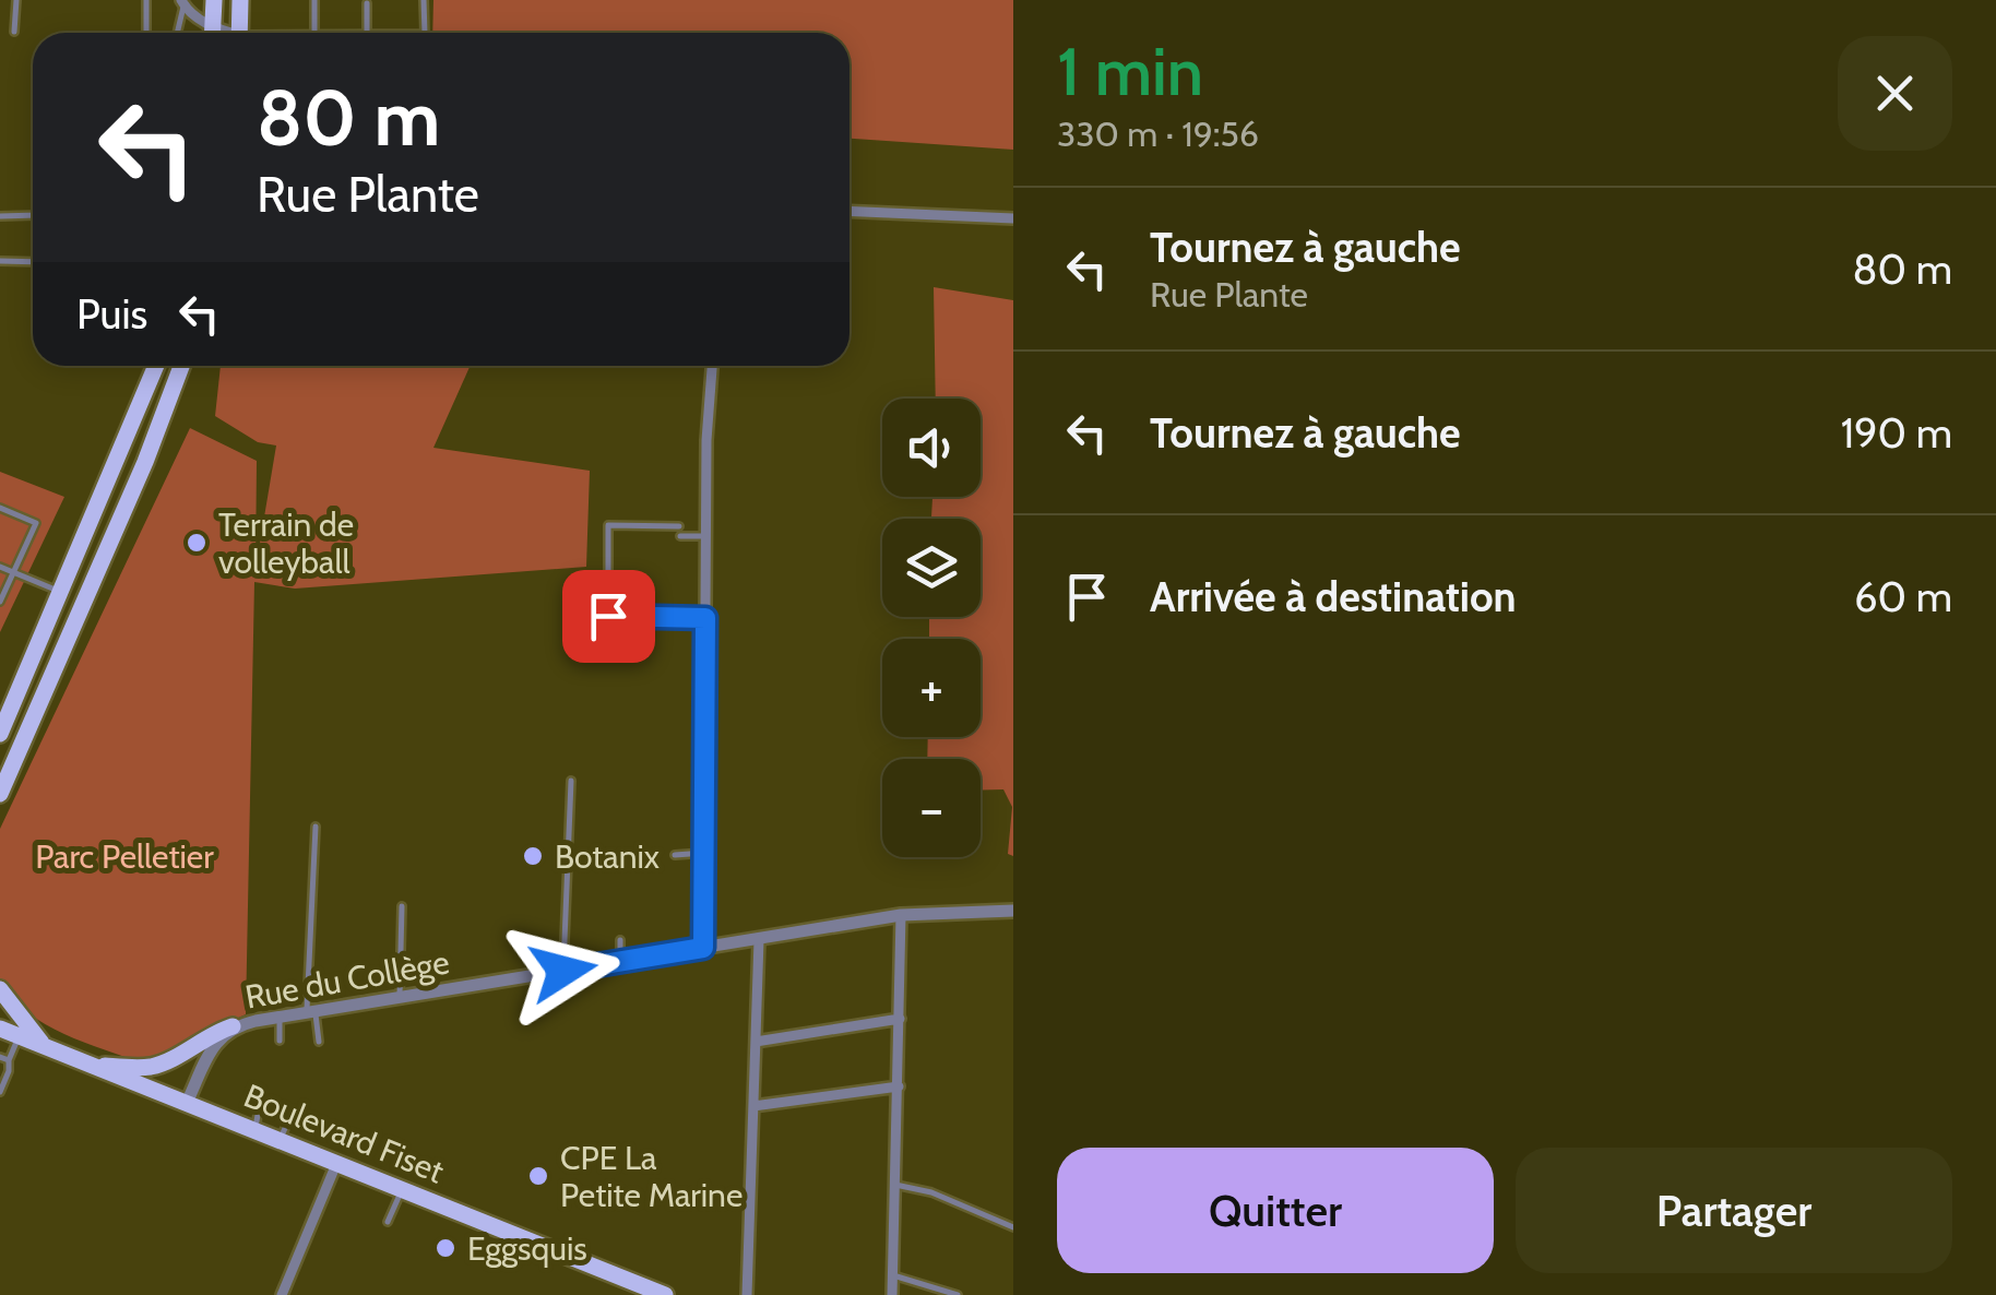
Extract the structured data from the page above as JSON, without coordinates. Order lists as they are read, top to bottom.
{
  "streets": {
    "main road": ["Boulevard Fiset"],
    "street": ["Rue du Collège"]
  },
  "crossings": [
    ["Rue du Collège", "Boulevard Fiset"]
  ],
  "parks": ["Parc Pelletier"],
  "places": [
    "Terrain de volleyball",
    "Botanix",
    "CPE La Petite Marine",
    "Eggsquis"
  ],
  "page": {
    "heading": ["1 min", "330 m · 19:56"],
    "turn": ["80 m", "Rue Plante"],
    "list": [
      {
        "name": "Tournez à gauche",
        "note": "Rue Plante",
        "value": "80 m"
      },
      {
        "name": "Tournez à gauche",
        "value": "190 m"
      },
      {
        "name": "Arrivée à destination",
        "value": "60 m"
      }
    ],
    "then": "Puis",
    "map_buttons": ["+", "−"],
    "buttons": ["Quitter", "Partager"]
  }
}
